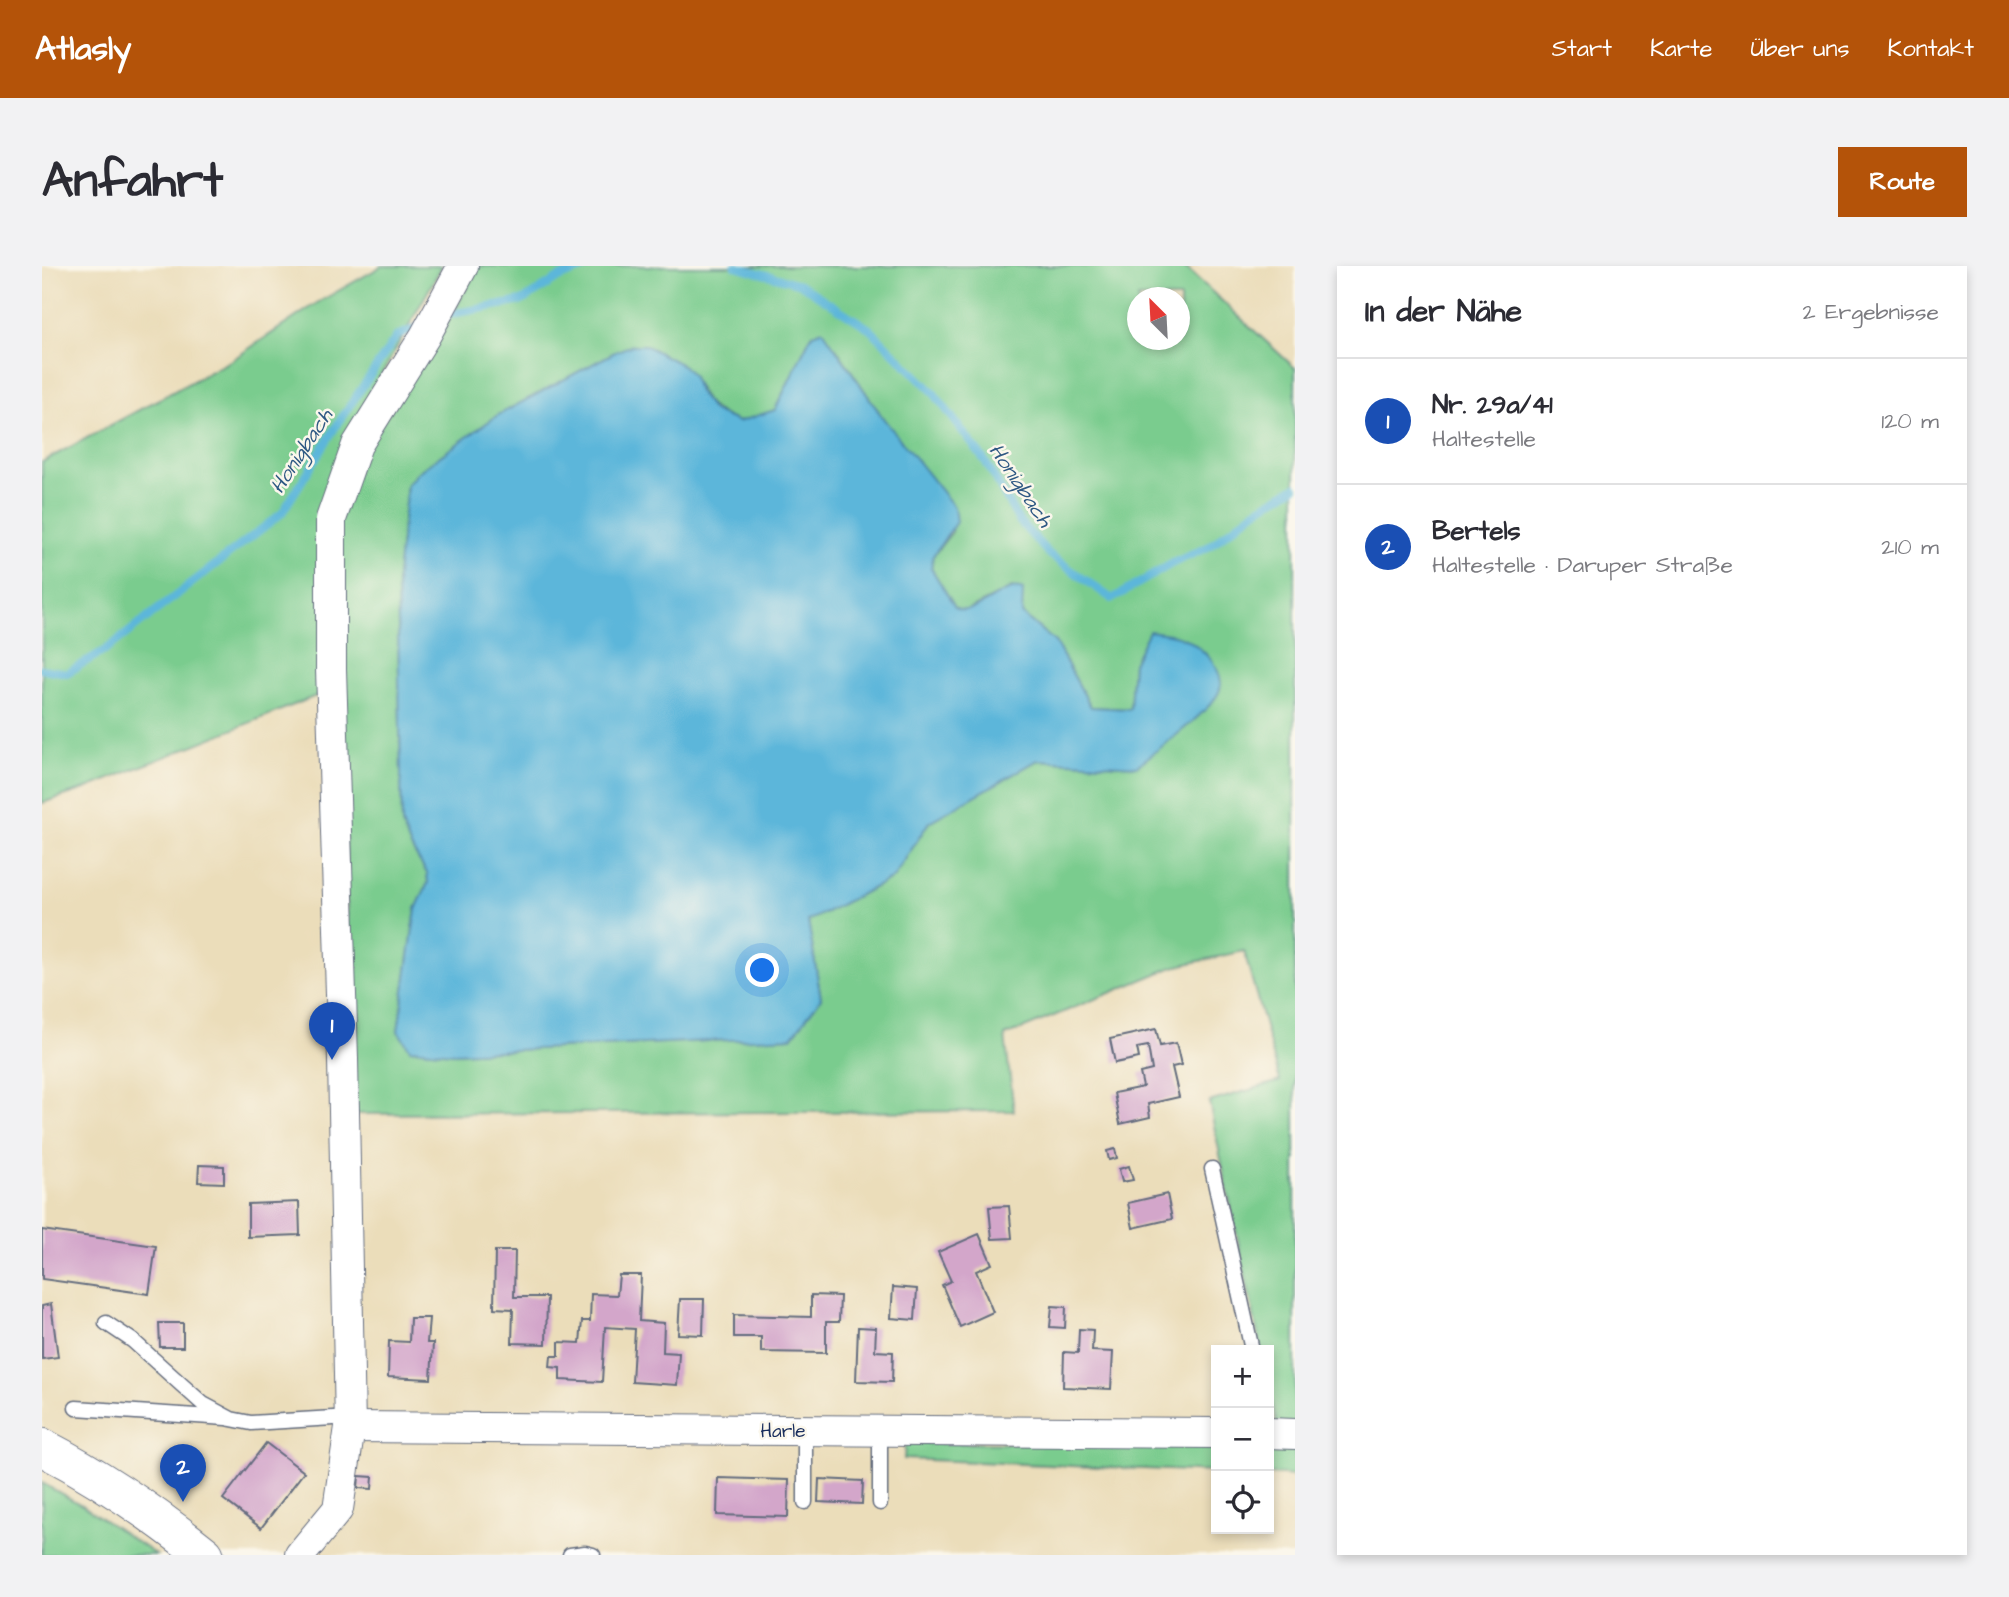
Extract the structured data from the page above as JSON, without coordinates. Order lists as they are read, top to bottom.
{
  "streets": {
    "street": ["Harle"]
  },
  "water": ["Honigbach"],
  "north": "top left",
  "page": {
    "header": "Atlasly",
    "nav": [
      "Start",
      "Karte",
      "Über uns",
      "Kontakt"
    ],
    "buttons": "Route",
    "title": "Anfahrt",
    "heading": ["In der Nähe", "2 Ergebnisse"],
    "list": [
      {
        "mark": "1",
        "name": "Nr. 29a/41",
        "note": "Haltestelle",
        "value": "120 m"
      },
      {
        "mark": "2",
        "name": "Bertels",
        "note": "Haltestelle · Daruper Straße",
        "value": "210 m"
      }
    ],
    "pins": ["1", "2"],
    "map_buttons": ["+", "−"]
  }
}
